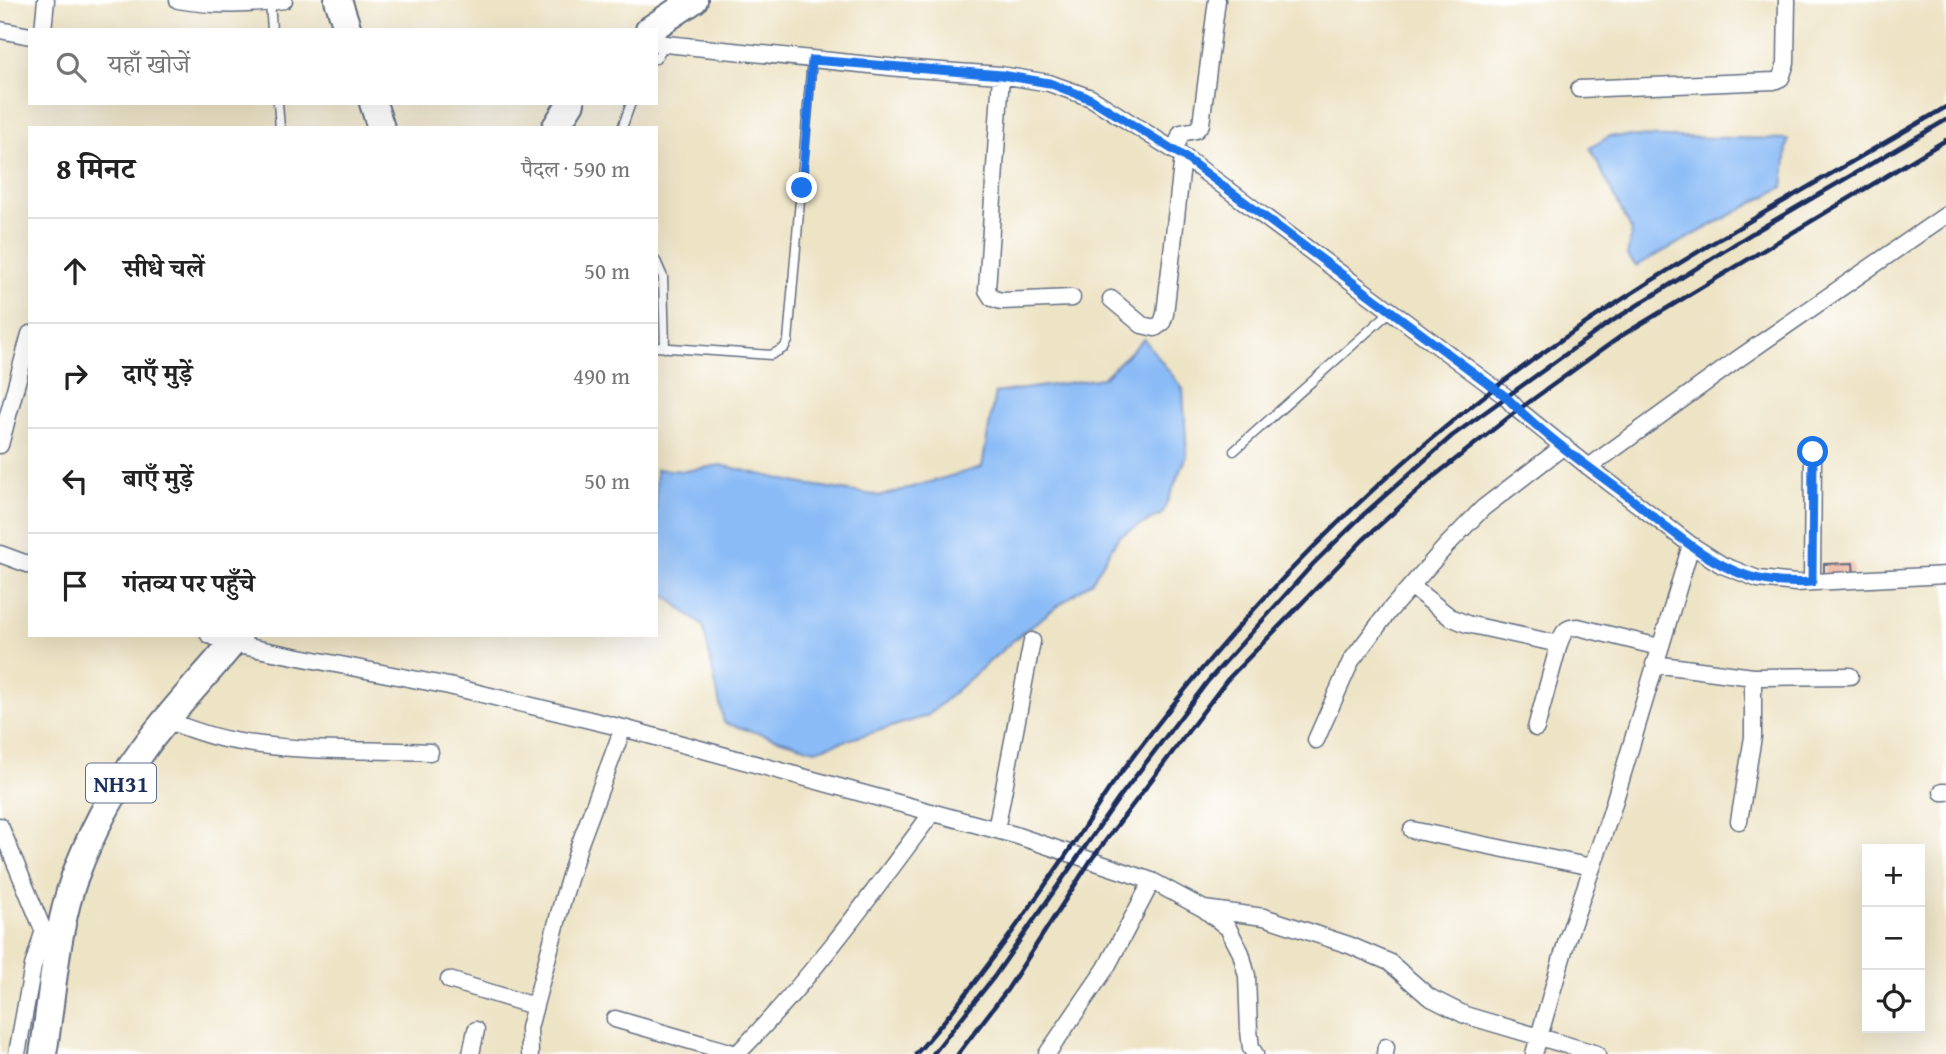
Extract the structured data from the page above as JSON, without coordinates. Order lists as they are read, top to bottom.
{
  "streets": {
    "highway": ["NH31"]
  },
  "page": {
    "search": "यहाँ खोजें",
    "heading": ["8 मिनट", "पैदल · 590 m"],
    "list": [
      ["सीधे चलें", "50 m"],
      ["दाएँ मुड़ें", "490 m"],
      ["बाएँ मुड़ें", "50 m"],
      "गंतव्य पर पहुँचे"
    ],
    "map_buttons": ["+", "−"]
  }
}
